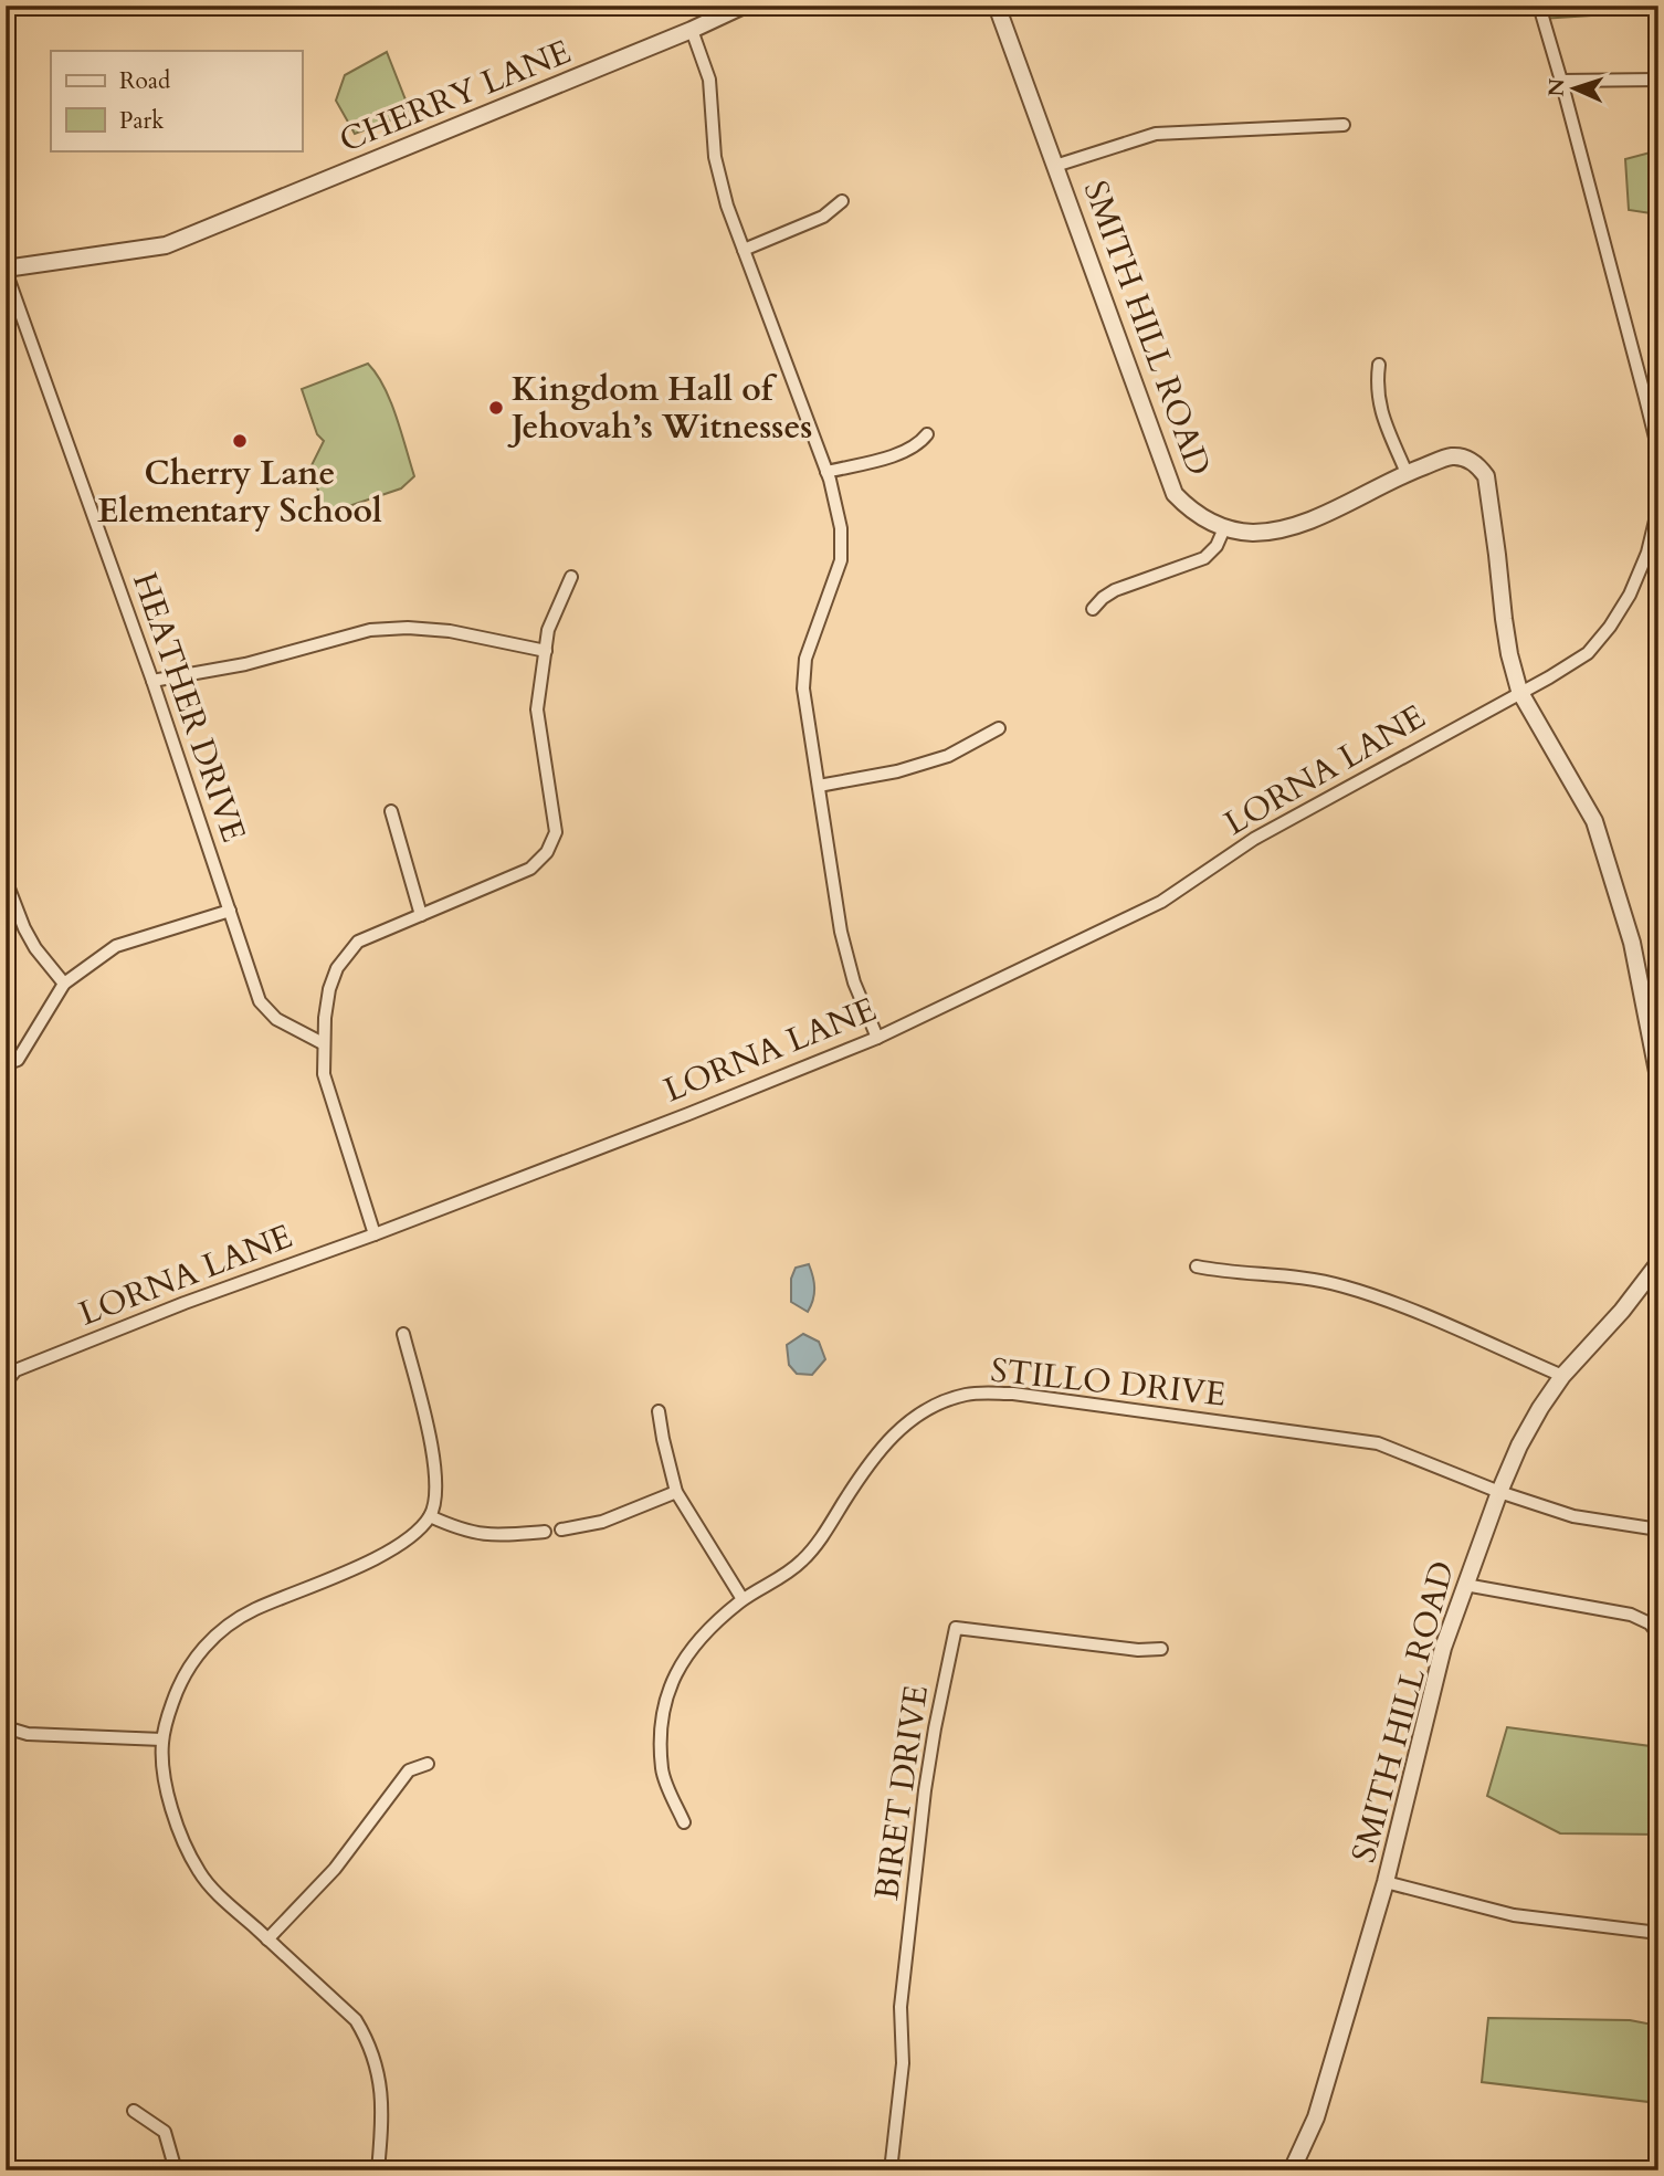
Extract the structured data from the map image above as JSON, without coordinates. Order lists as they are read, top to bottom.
{
  "streets": {
    "street": [
      "CHERRY LANE",
      "SMITH HILL ROAD",
      "HEATHER DRIVE",
      "LORNA LANE",
      "STILLO DRIVE",
      "BIRET DRIVE"
    ]
  },
  "crossings": [
    ["CHERRY LANE", "HEATHER DRIVE"],
    ["SMITH HILL ROAD", "LORNA LANE"],
    ["SMITH HILL ROAD", "STILLO DRIVE"]
  ],
  "places": ["Kingdom Hall of Jehovah’s Witnesses", "Cherry Lane Elementary School"],
  "legend": ["Road", "Park"],
  "north": "left"
}
